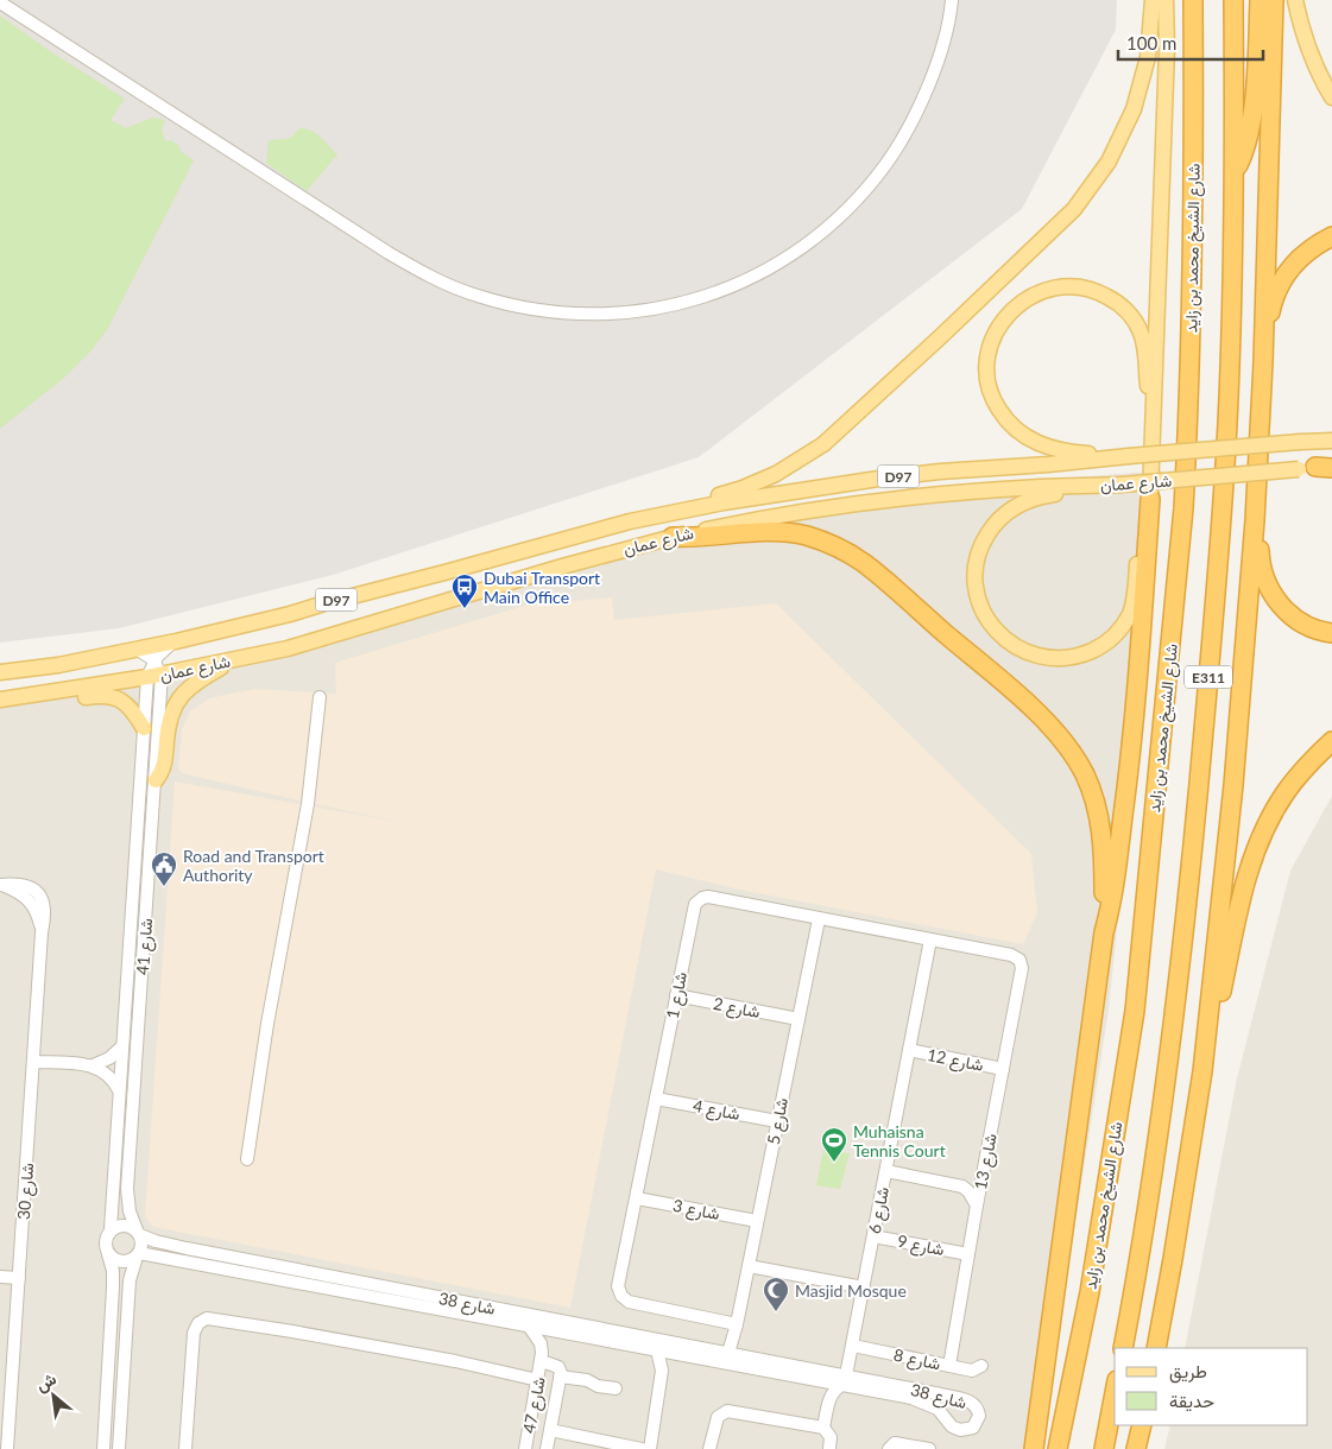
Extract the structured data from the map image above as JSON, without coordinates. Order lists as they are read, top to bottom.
{
  "streets": {
    "highway": ["شارع الشيخ محمد بن زايد", "E311"],
    "main road": ["D97", "شارع عمان"],
    "street": [
      "شارع 41",
      "شارع 1",
      "شارع 2",
      "شارع 12",
      "شارع 4",
      "شارع 5",
      "شارع 13",
      "شارع 30",
      "شارع 3",
      "شارع 6",
      "شارع 9",
      "شارع 38",
      "شارع 8",
      "شارع 47"
    ]
  },
  "crossings": [
    ["شارع عمان", "شارع 41"],
    ["شارع 41", "شارع 38"],
    ["شارع 1", "شارع 2"],
    ["شارع 1", "شارع 4"],
    ["شارع 1", "شارع 5"],
    ["شارع 1", "شارع 13"],
    ["شارع 1", "شارع 3"],
    ["شارع 1", "شارع 6"],
    ["شارع 2", "شارع 5"],
    ["شارع 12", "شارع 13"],
    ["شارع 12", "شارع 6"],
    ["شارع 4", "شارع 5"],
    ["شارع 5", "شارع 3"],
    ["شارع 5", "شارع 38"],
    ["شارع 13", "شارع 9"],
    ["شارع 13", "شارع 8"],
    ["شارع 6", "شارع 9"],
    ["شارع 6", "شارع 38"],
    ["شارع 6", "شارع 8"],
    ["شارع 38", "شارع 47"]
  ],
  "places": {
    "bus stop": ["Dubai Transport Main Office"],
    "public building": ["Road and Transport Authority"],
    "sports": ["Muhaisna Tennis Court"],
    "mosque": ["Masjid Mosque"]
  },
  "legend": ["طريق", "حديقة"],
  "scale_bar": "100 m",
  "north": "top left"
}
